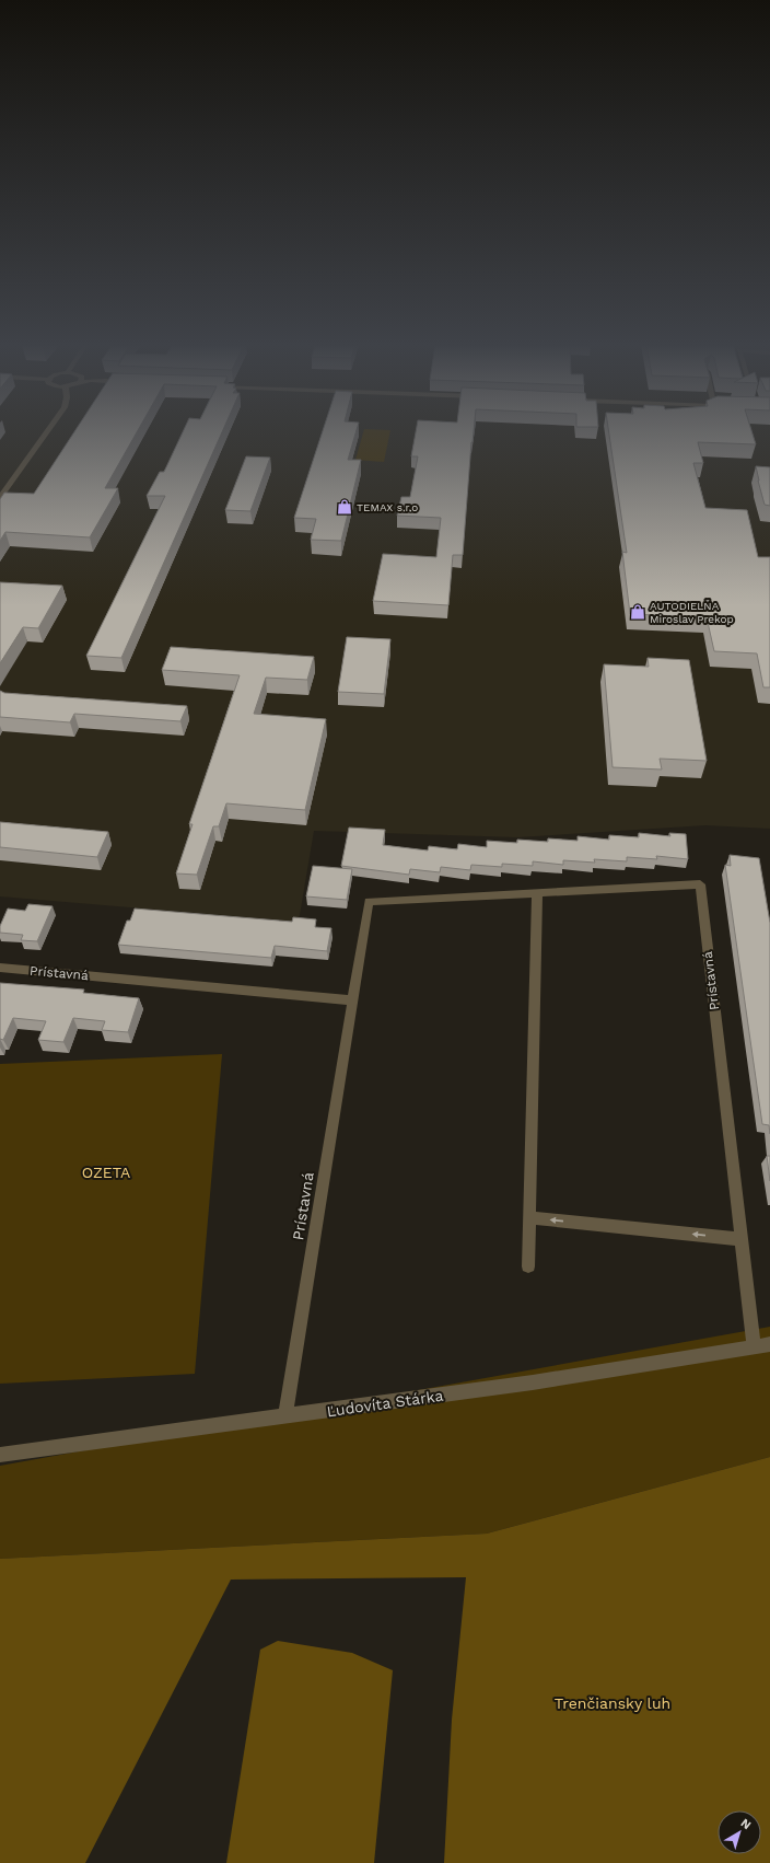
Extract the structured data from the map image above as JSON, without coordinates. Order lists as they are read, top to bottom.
{
  "streets": {
    "street": ["Prístavná", "Ľudovíta Stárka"]
  },
  "crossings": [
    ["Prístavná", "Ľudovíta Stárka"]
  ],
  "parks": ["OZETA", "Trenčiansky luh"],
  "places": {
    "shop": ["TEMAX s.r.o", "AUTODIELŇA Miroslav Prekop"]
  },
  "north": "top right"
}
